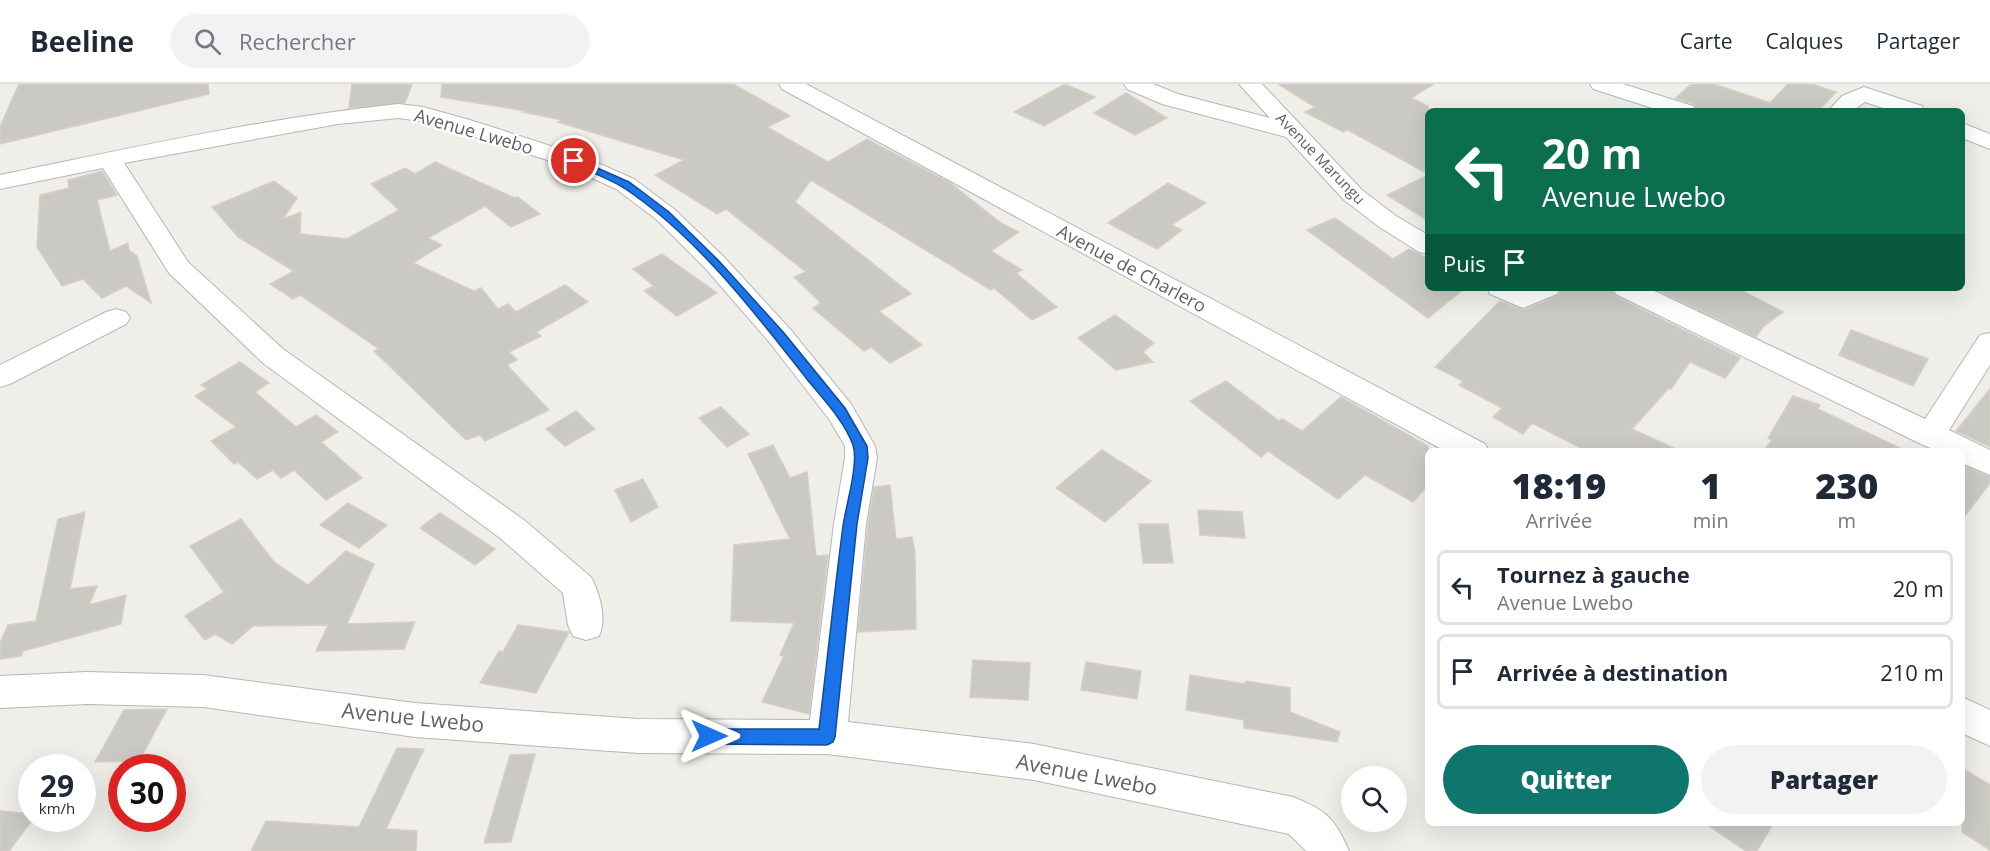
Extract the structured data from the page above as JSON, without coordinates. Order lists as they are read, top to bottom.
{
  "streets": {
    "street": ["Avenue Lwebo", "Avenue Marungu", "Avenue de Charlero"]
  },
  "page": {
    "header": "Beeline",
    "search": "Rechercher",
    "nav": ["Carte", "Calques", "Partager"],
    "turn": ["20 m", "Avenue Lwebo"],
    "then": "Puis",
    "eta": [
      "18:19",
      "Arrivée",
      "1",
      "min",
      "230",
      "m"
    ],
    "list": [
      {
        "name": "Tournez à gauche",
        "note": "Avenue Lwebo",
        "value": "20 m"
      },
      {
        "name": "Arrivée à destination",
        "value": "210 m"
      }
    ],
    "buttons": ["Quitter", "Partager"],
    "speed": "29 km/h",
    "limit": "30"
  }
}
